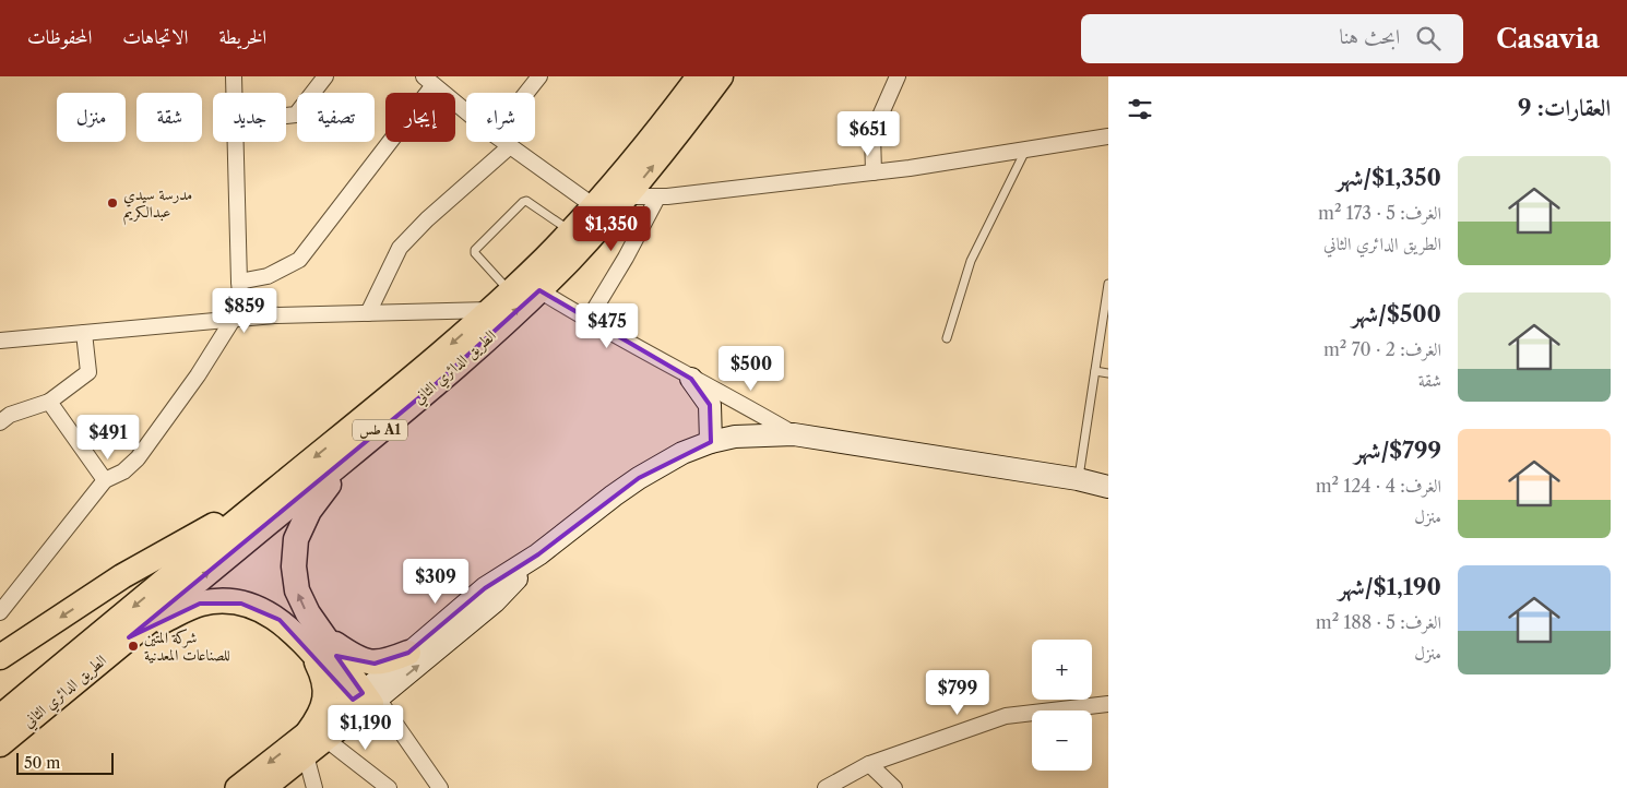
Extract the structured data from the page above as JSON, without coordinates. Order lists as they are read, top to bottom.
{
  "streets": {
    "highway": ["الطريق الدائري الثاني", "طس A1"]
  },
  "places": ["مدرسة سيدي عبدالكريم", "شركة المتين للصناعات المعدنية"],
  "scale_bar": "50 m",
  "page": {
    "header": "Casavia",
    "search": "ابحث هنا",
    "nav": ["الخريطة", "الاتجاهات", "المحفوظات"],
    "heading": "العقارات: 9",
    "chip": [
      "شراء",
      "إيجار",
      "تصفية",
      "جديد",
      "شقة",
      "منزل"
    ],
    "price": [
      "$651",
      "$1,350",
      "$859",
      "$475",
      "$500",
      "$491",
      "$309",
      "$799",
      "$1,190"
    ],
    "list": [
      {
        "name": "$1,350/شهر",
        "note": "الغرف: 5 · 173 m² · الطريق الدائري الثاني"
      },
      {
        "name": "$500/شهر",
        "note": "الغرف: 2 · 70 m² · شقة"
      },
      {
        "name": "$799/شهر",
        "note": "الغرف: 4 · 124 m² · منزل"
      },
      {
        "name": "$1,190/شهر",
        "note": "الغرف: 5 · 188 m² · منزل"
      }
    ],
    "map_buttons": ["+", "−"],
    "scale": "50 m"
  }
}
